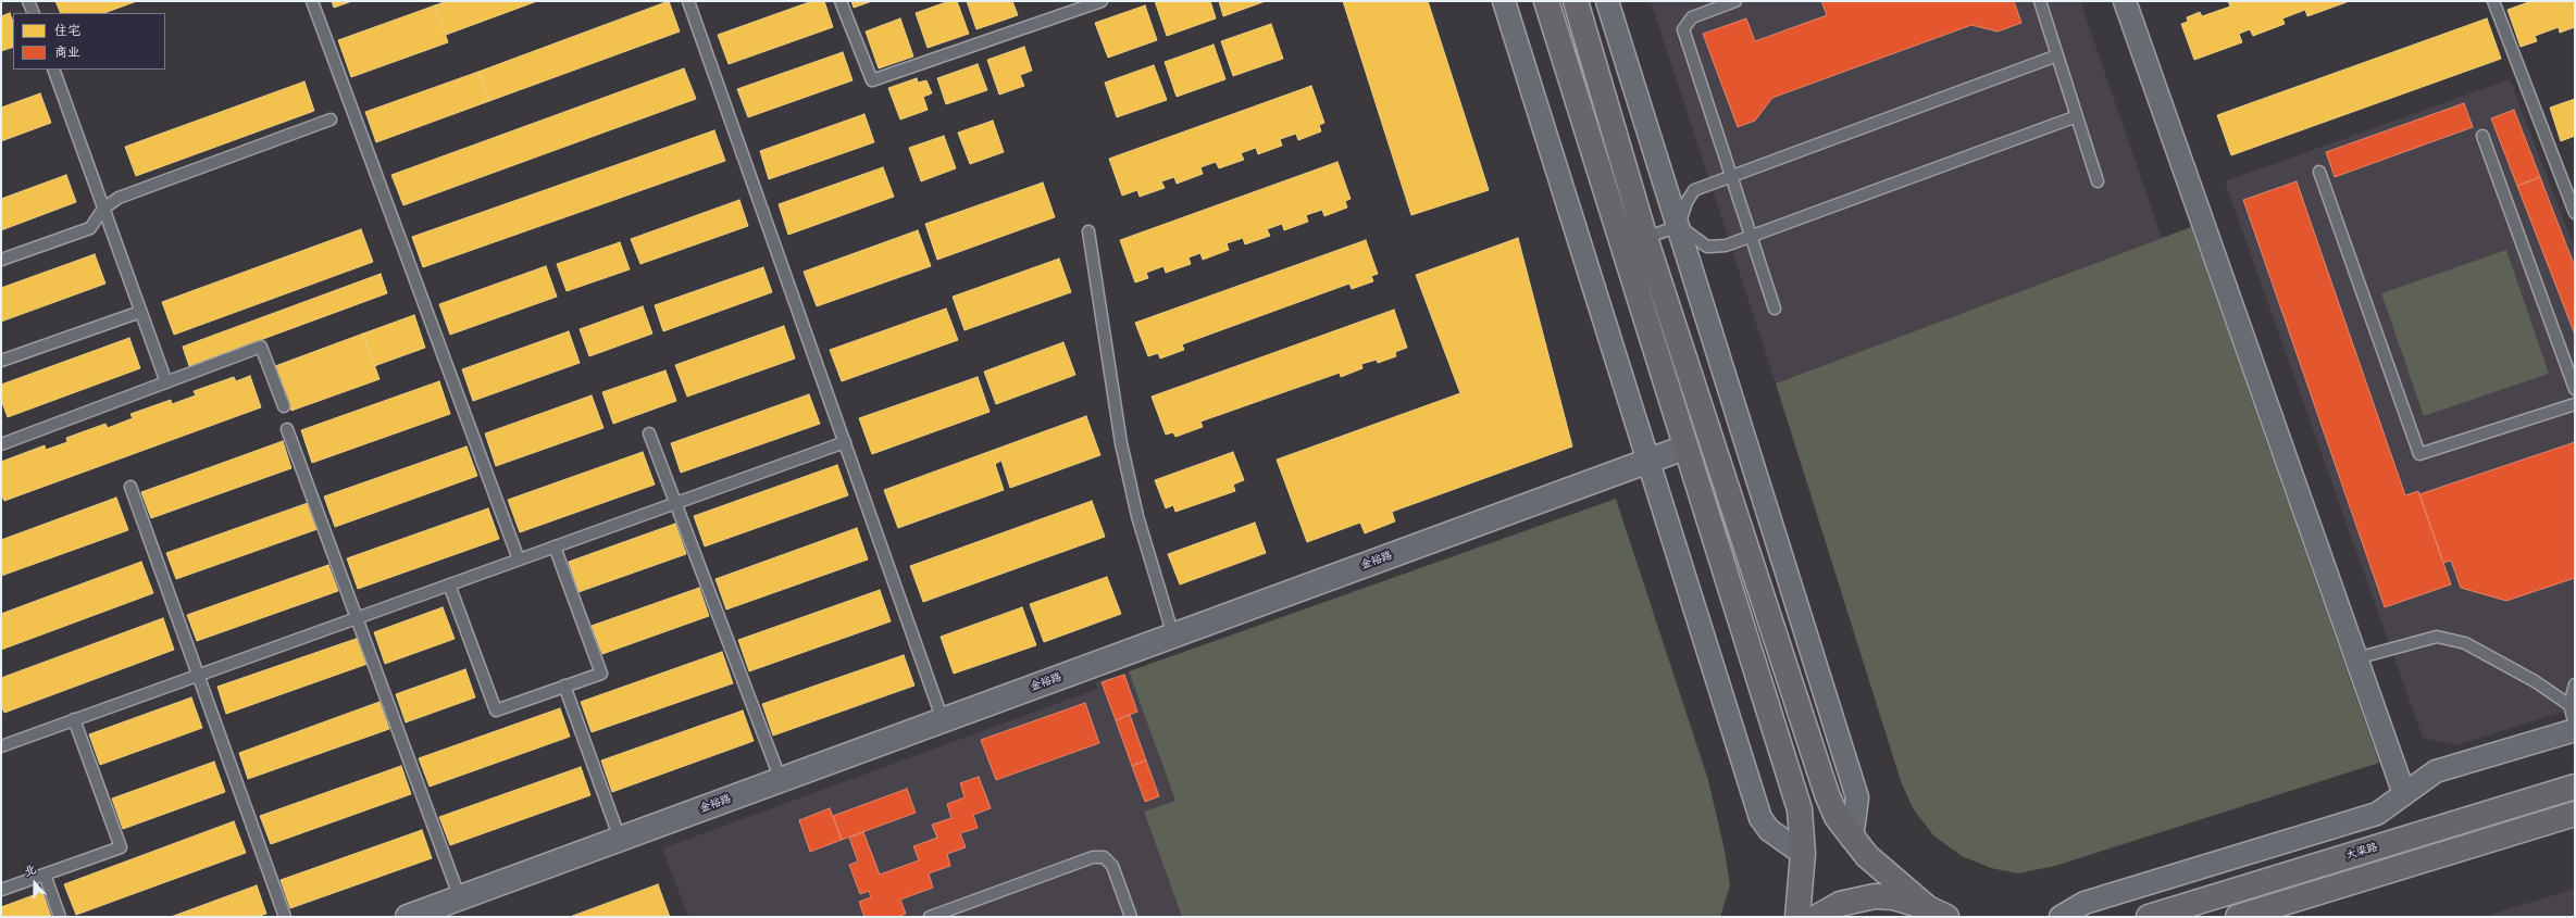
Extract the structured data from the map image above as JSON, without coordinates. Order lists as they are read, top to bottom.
{
  "streets": {
    "main road": ["大梁路"],
    "street": ["金裕路"]
  },
  "legend": ["住宅", "商业"],
  "north": "top"
}
